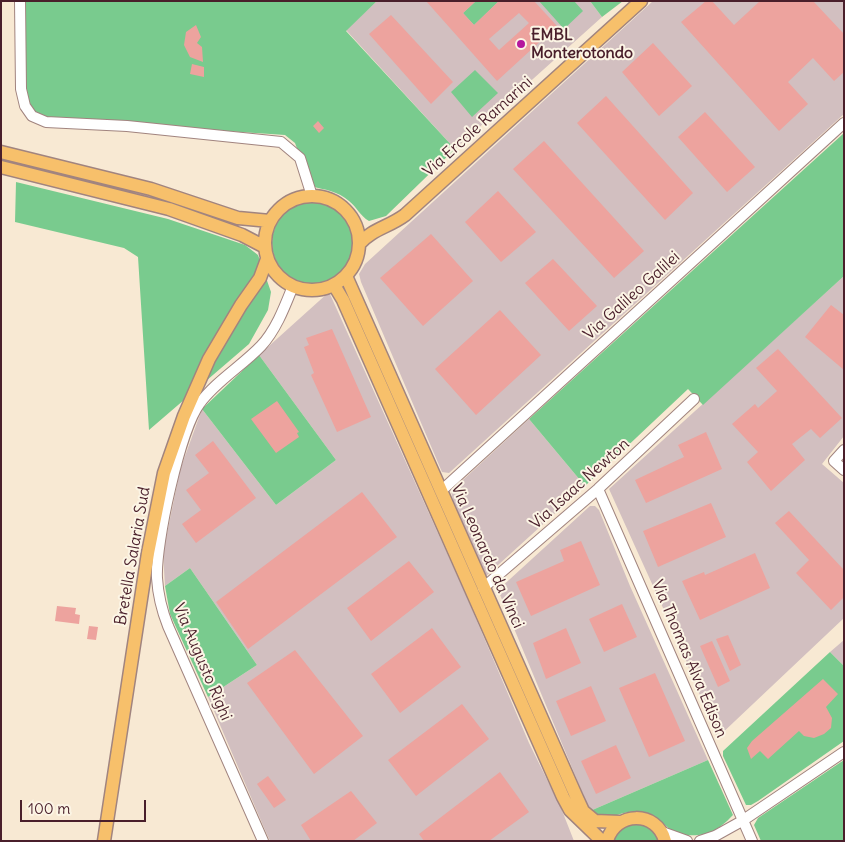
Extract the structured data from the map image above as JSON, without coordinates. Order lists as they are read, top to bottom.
{
  "streets": {
    "main road": ["Via Ercole Ramarini", "Bretella Salaria Sud", "Via Leonardo da Vinci"],
    "street": [
      "Via Galileo Galilei",
      "Via Isaac Newton",
      "Via Thomas Alva Edison",
      "Via Augusto Righi"
    ]
  },
  "crossings": [
    ["Via Ercole Ramarini", "Bretella Salaria Sud"],
    ["Via Ercole Ramarini", "Via Leonardo da Vinci"],
    ["Via Ercole Ramarini", "Via Augusto Righi"],
    ["Via Galileo Galilei", "Via Leonardo da Vinci"],
    ["Via Isaac Newton", "Via Leonardo da Vinci"],
    ["Via Isaac Newton", "Via Thomas Alva Edison"],
    ["Bretella Salaria Sud", "Via Leonardo da Vinci"],
    ["Bretella Salaria Sud", "Via Augusto Righi"],
    ["Via Leonardo da Vinci", "Via Augusto Righi"]
  ],
  "places": ["EMBL Monterotondo"],
  "scale_bar": "100 m"
}
